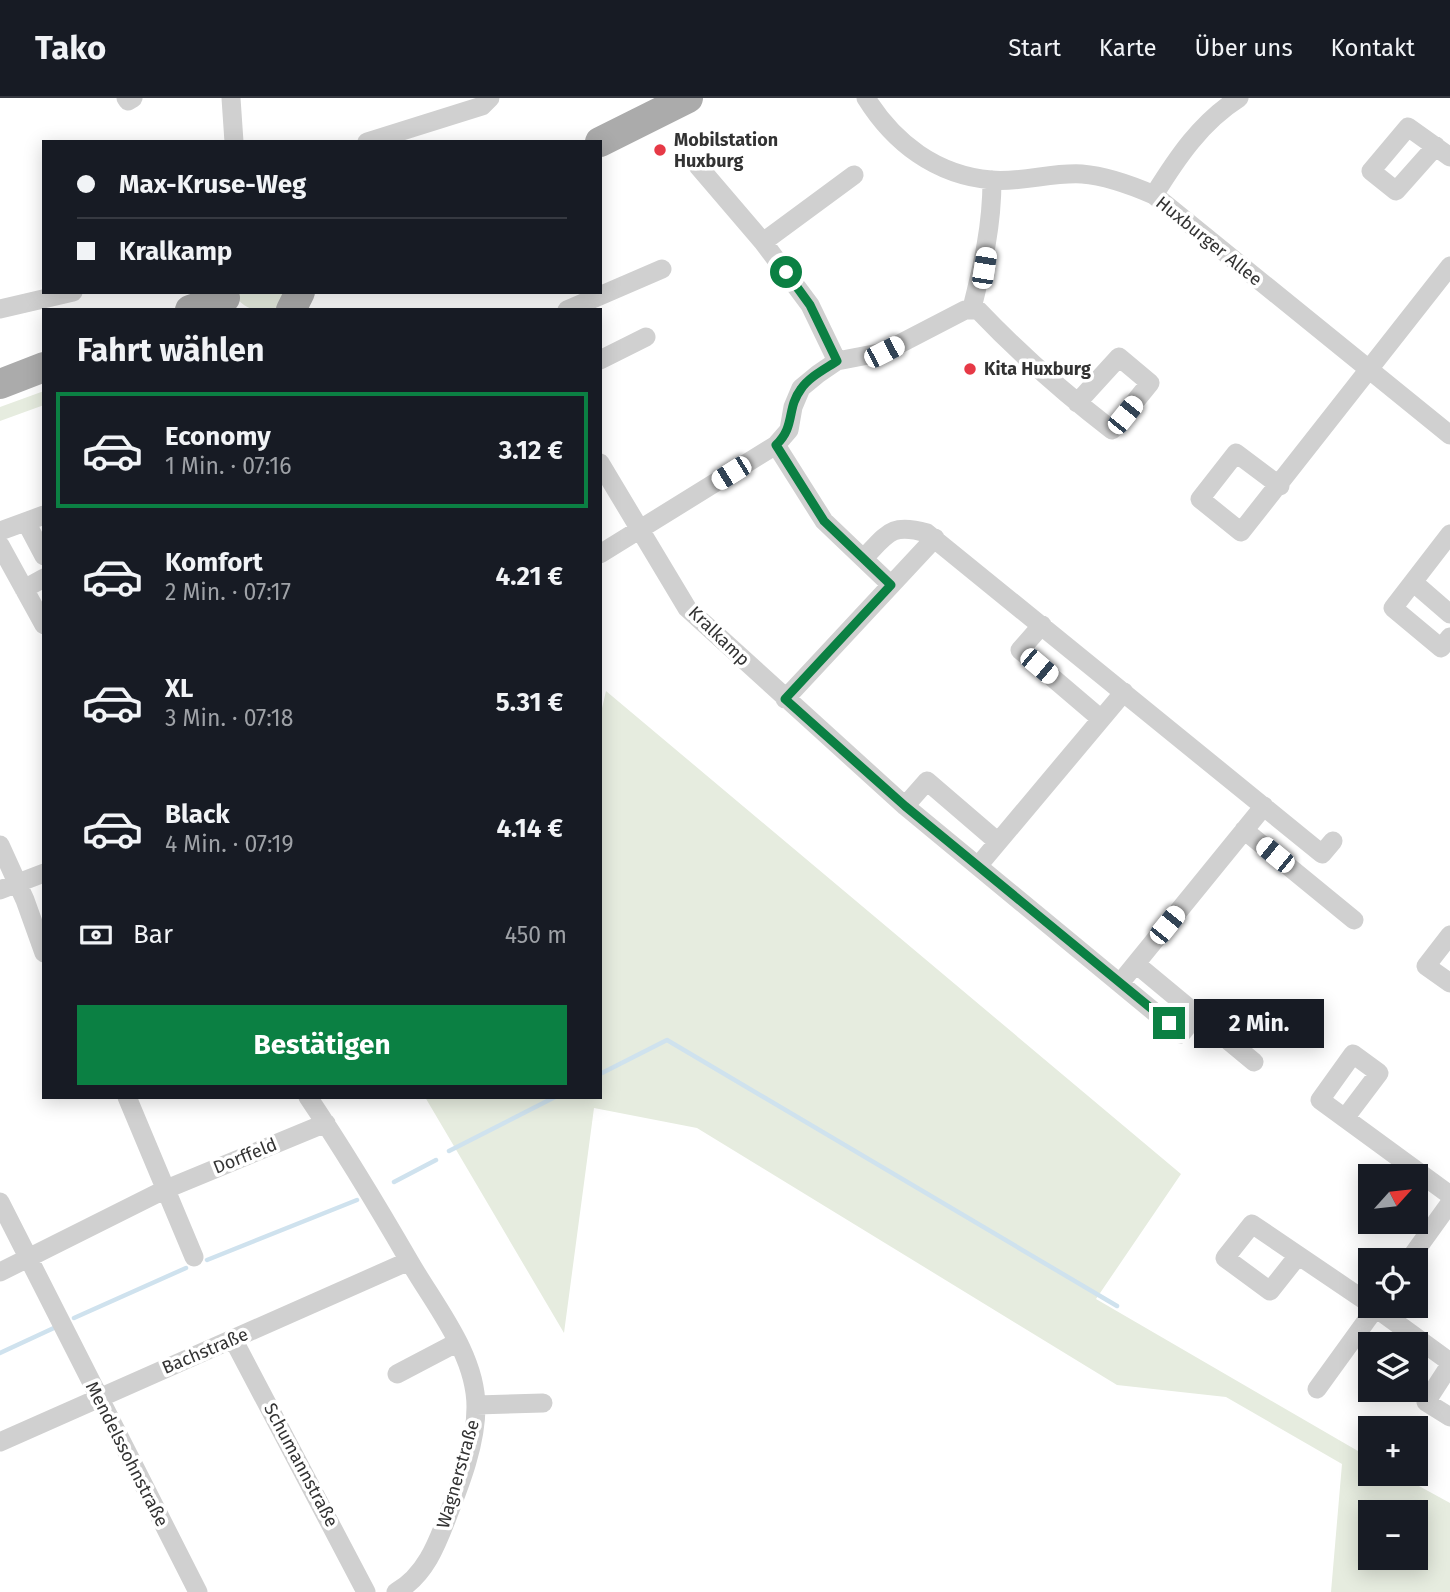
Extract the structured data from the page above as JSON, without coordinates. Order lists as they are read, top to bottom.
{
  "streets": {
    "street": [
      "Huxburger Allee",
      "Kralkamp",
      "Dorffeld",
      "Bachstraße",
      "Mendelssohnstraße",
      "Schumannstraße",
      "Wagnerstraße"
    ]
  },
  "crossings": [
    ["Dorffeld", "Mendelssohnstraße"],
    ["Dorffeld", "Wagnerstraße"],
    ["Bachstraße", "Mendelssohnstraße"],
    ["Bachstraße", "Schumannstraße"],
    ["Bachstraße", "Wagnerstraße"]
  ],
  "places": ["Mobilstation Huxburg", "Kita Huxburg"],
  "north": "top right",
  "page": {
    "header": "Tako",
    "nav": [
      "Start",
      "Karte",
      "Über uns",
      "Kontakt"
    ],
    "banner": ["Max-Kruse-Weg", "Kralkamp"],
    "heading": "Fahrt wählen",
    "list": [
      {
        "name": "Economy",
        "note": "1 Min. · 07:16",
        "value": "3.12 €"
      },
      {
        "name": "Komfort",
        "note": "2 Min. · 07:17",
        "value": "4.21 €"
      },
      {
        "name": "XL",
        "note": "3 Min. · 07:18",
        "value": "5.31 €"
      },
      {
        "name": "Black",
        "note": "4 Min. · 07:19",
        "value": "4.14 €"
      }
    ],
    "pay": ["Bar", "450 m"],
    "buttons": "Bestätigen",
    "bubble": "2 Min.",
    "map_buttons": ["+", "−"]
  }
}
